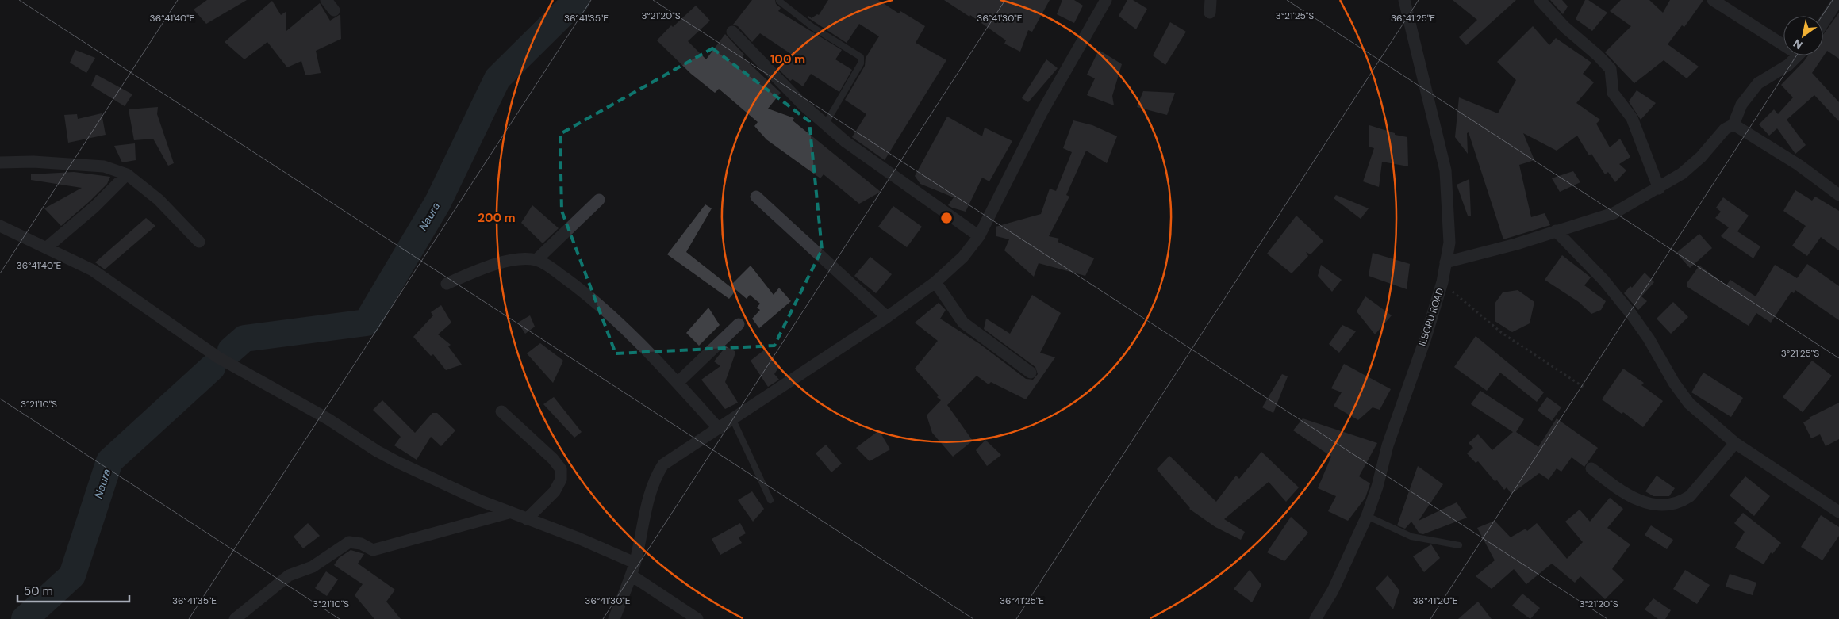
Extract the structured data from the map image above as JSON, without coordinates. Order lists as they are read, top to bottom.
{
  "streets": {
    "street": ["ILBORU ROAD"]
  },
  "water": ["Naura"],
  "scale_bar": "50 m",
  "north": "bottom left",
  "coordinates": [
    "3°21'20\"S",
    "3°21'25\"S",
    "36°41'40\"E",
    "36°41'35\"E",
    "36°41'30\"E",
    "36°41'25\"E",
    "3°21'10\"S",
    "36°41'20\"E"
  ],
  "rings": ["100 m", "200 m"]
}
